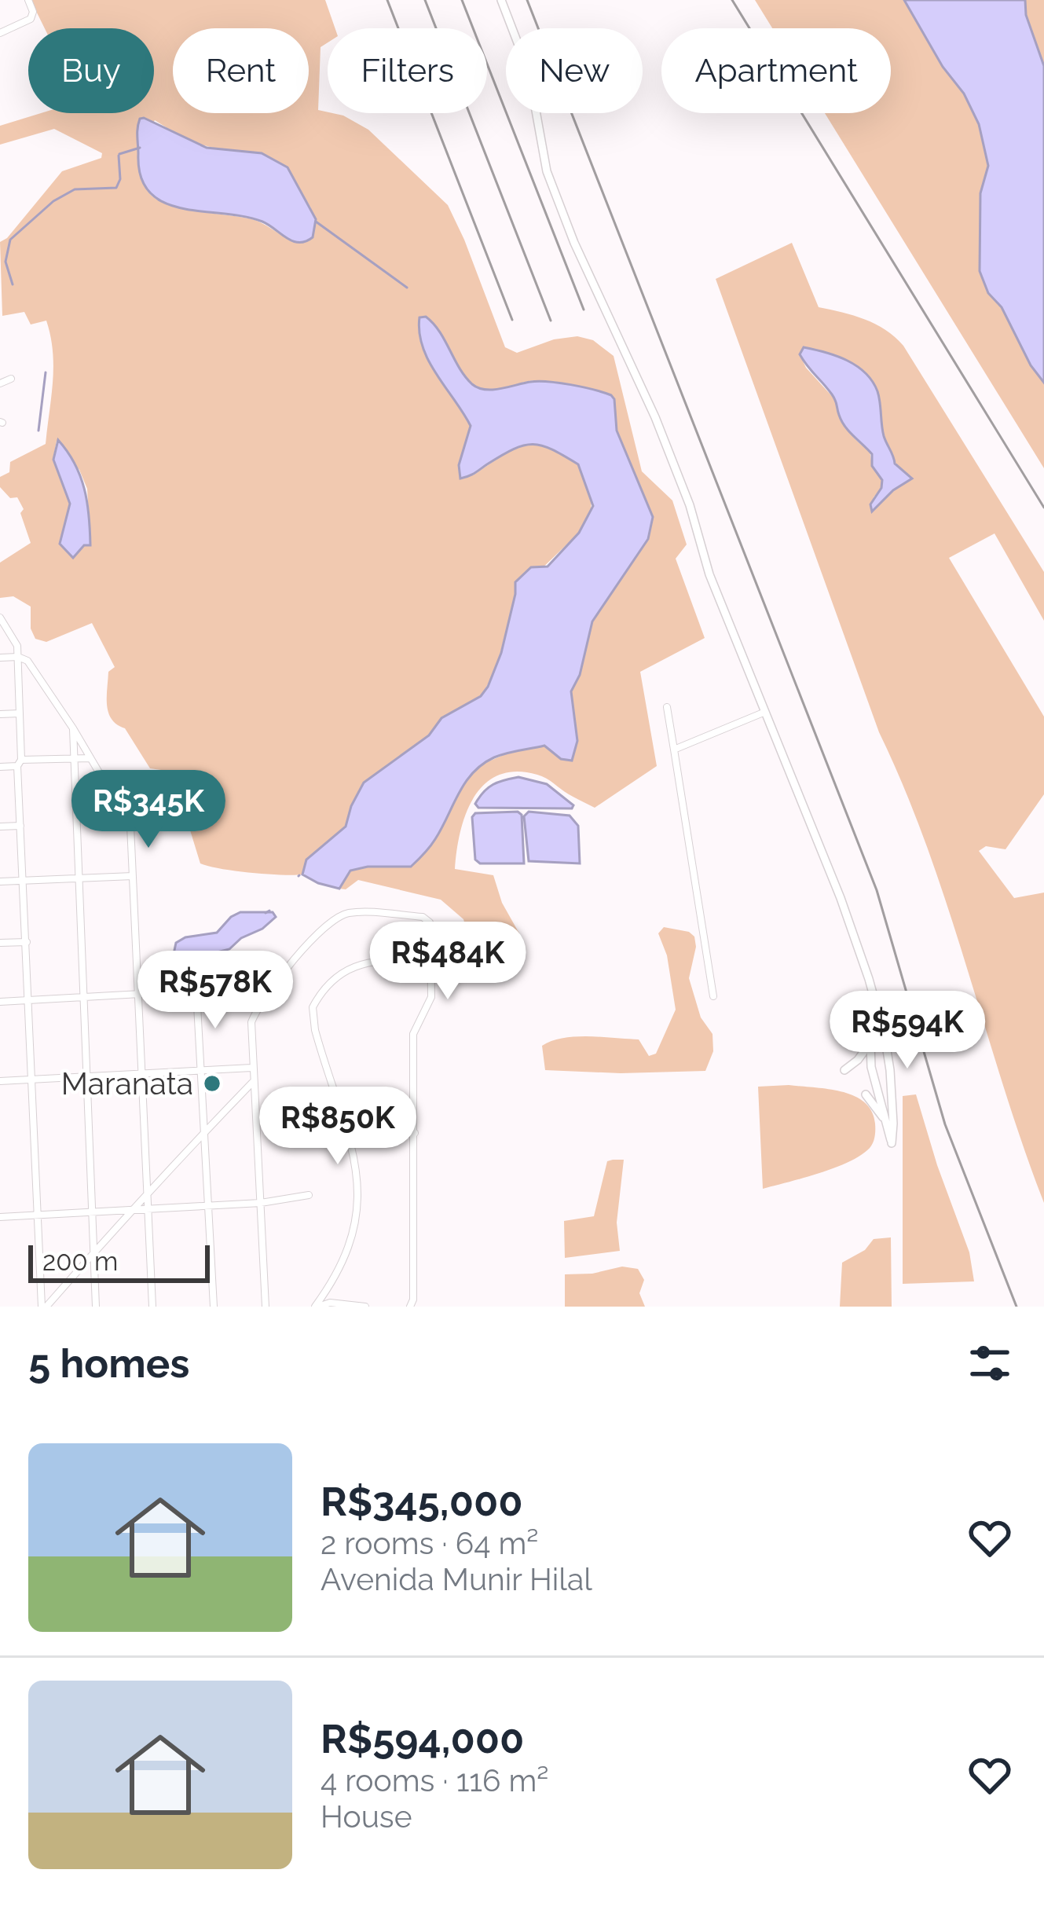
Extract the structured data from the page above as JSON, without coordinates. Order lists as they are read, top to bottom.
{
  "places": ["Maranata"],
  "scale_bar": "200 m",
  "page": {
    "chip": [
      "Buy",
      "Rent",
      "Filters",
      "New",
      "Apartment"
    ],
    "price": [
      "R$345K",
      "R$484K",
      "R$578K",
      "R$594K",
      "R$850K"
    ],
    "scale": "200 m",
    "heading": "5 homes",
    "list": [
      {
        "name": "R$345,000",
        "note": "2 rooms · 64 m² · Avenida Munir Hilal"
      },
      {
        "name": "R$594,000",
        "note": "4 rooms · 116 m² · House"
      }
    ]
  }
}
